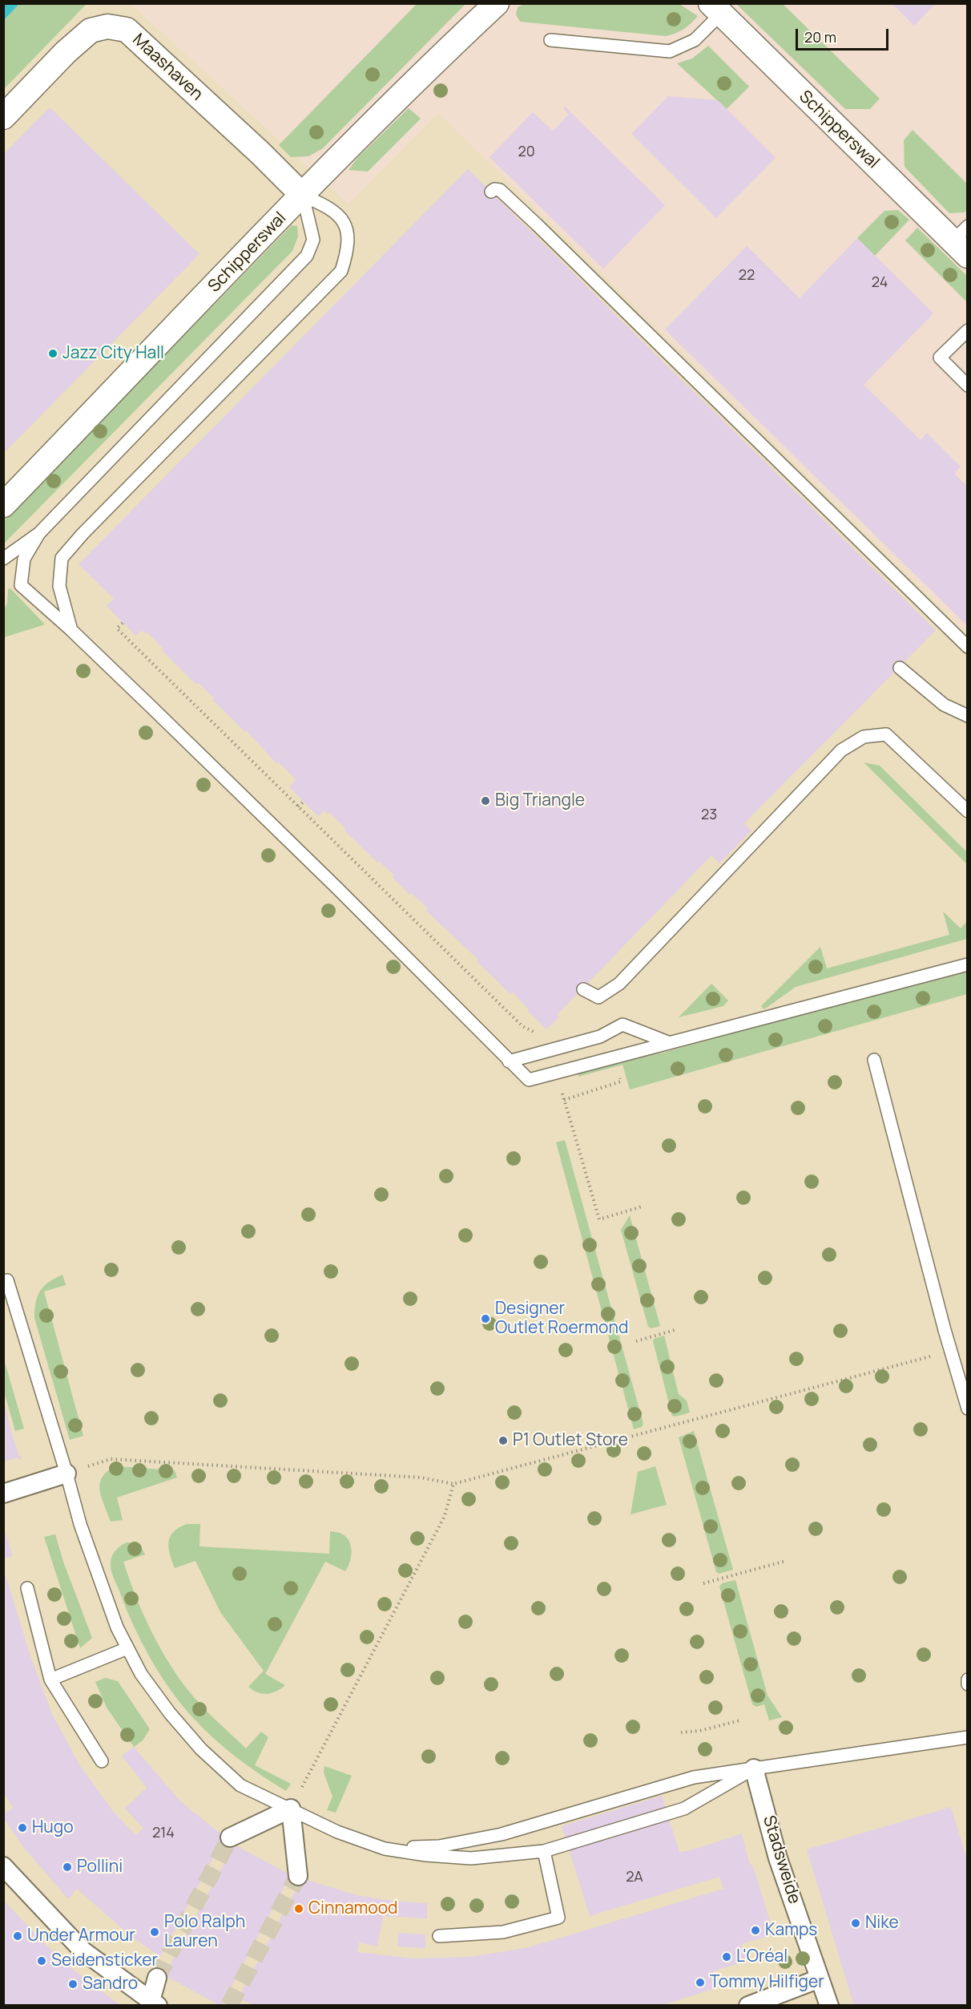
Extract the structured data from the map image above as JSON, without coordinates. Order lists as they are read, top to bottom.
{
  "streets": {
    "street": ["Maashaven", "Schipperswal", "Stadsweide"]
  },
  "crossings": [
    ["Maashaven", "Schipperswal"]
  ],
  "places": [
    "Jazz City Hall",
    "Big Triangle",
    "Designer Outlet Roermond",
    "P1 Outlet Store",
    "Hugo",
    "Pollini",
    "Cinnamood",
    "Nike",
    "Kamps",
    "Polo Ralph Lauren",
    "Under Armour",
    "L'Oréal",
    "Seidensticker",
    "Tommy Hilfiger",
    "Sandro"
  ],
  "house_numbers": [
    "20",
    "22",
    "24",
    "23",
    "214",
    "2A"
  ],
  "scale_bar": "20 m"
}
